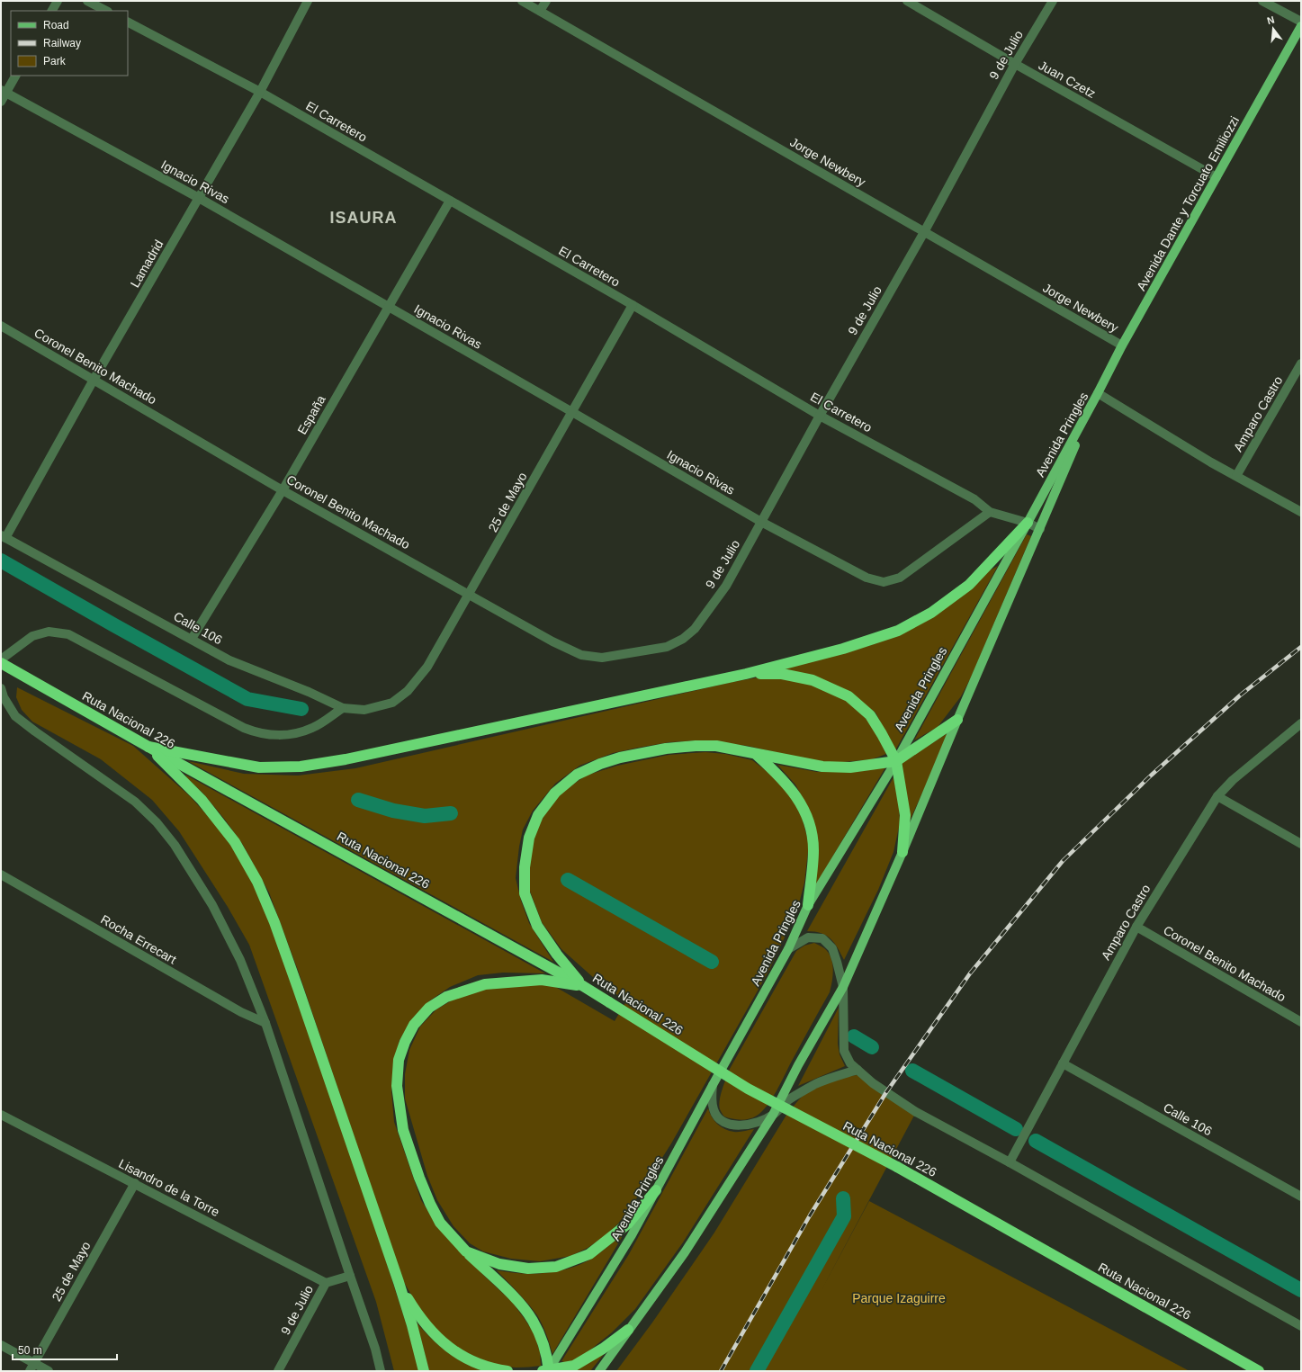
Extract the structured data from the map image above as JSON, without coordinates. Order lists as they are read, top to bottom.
{
  "streets": {
    "highway": ["Ruta Nacional 226"],
    "main road": ["Avenida Dante y Torcuato Emiliozzi", "Avenida Pringles"],
    "street": [
      "9 de Julio",
      "Juan Czetz",
      "El Carretero",
      "Jorge Newbery",
      "Ignacio Rivas",
      "Lamadrid",
      "Coronel Benito Machado",
      "Amparo Castro",
      "España",
      "25 de Mayo",
      "Calle 106",
      "Rocha Errecart",
      "Lisandro de la Torre"
    ]
  },
  "crossings": [
    ["9 de Julio", "Juan Czetz"],
    ["9 de Julio", "El Carretero"],
    ["9 de Julio", "Jorge Newbery"],
    ["9 de Julio", "Ignacio Rivas"],
    ["9 de Julio", "Coronel Benito Machado"],
    ["9 de Julio", "Lisandro de la Torre"],
    ["Juan Czetz", "Avenida Dante y Torcuato Emiliozzi"],
    ["El Carretero", "Ignacio Rivas"],
    ["El Carretero", "Lamadrid"],
    ["El Carretero", "España"],
    ["El Carretero", "Avenida Pringles"],
    ["El Carretero", "25 de Mayo"],
    ["Jorge Newbery", "Avenida Dante y Torcuato Emiliozzi"],
    ["Ignacio Rivas", "Lamadrid"],
    ["Ignacio Rivas", "España"],
    ["Ignacio Rivas", "25 de Mayo"],
    ["Avenida Dante y Torcuato Emiliozzi", "Avenida Pringles"],
    ["Lamadrid", "Coronel Benito Machado"],
    ["Lamadrid", "Calle 106"],
    ["Coronel Benito Machado", "Amparo Castro"],
    ["Coronel Benito Machado", "España"],
    ["Coronel Benito Machado", "25 de Mayo"],
    ["Amparo Castro", "Calle 106"],
    ["España", "Calle 106"],
    ["25 de Mayo", "Calle 106"],
    ["25 de Mayo", "Lisandro de la Torre"]
  ],
  "districts": ["ISAURA"],
  "parks": ["Parque Izaguirre"],
  "legend": ["Road", "Railway", "Park"],
  "scale_bar": "50 m",
  "north": "top"
}
